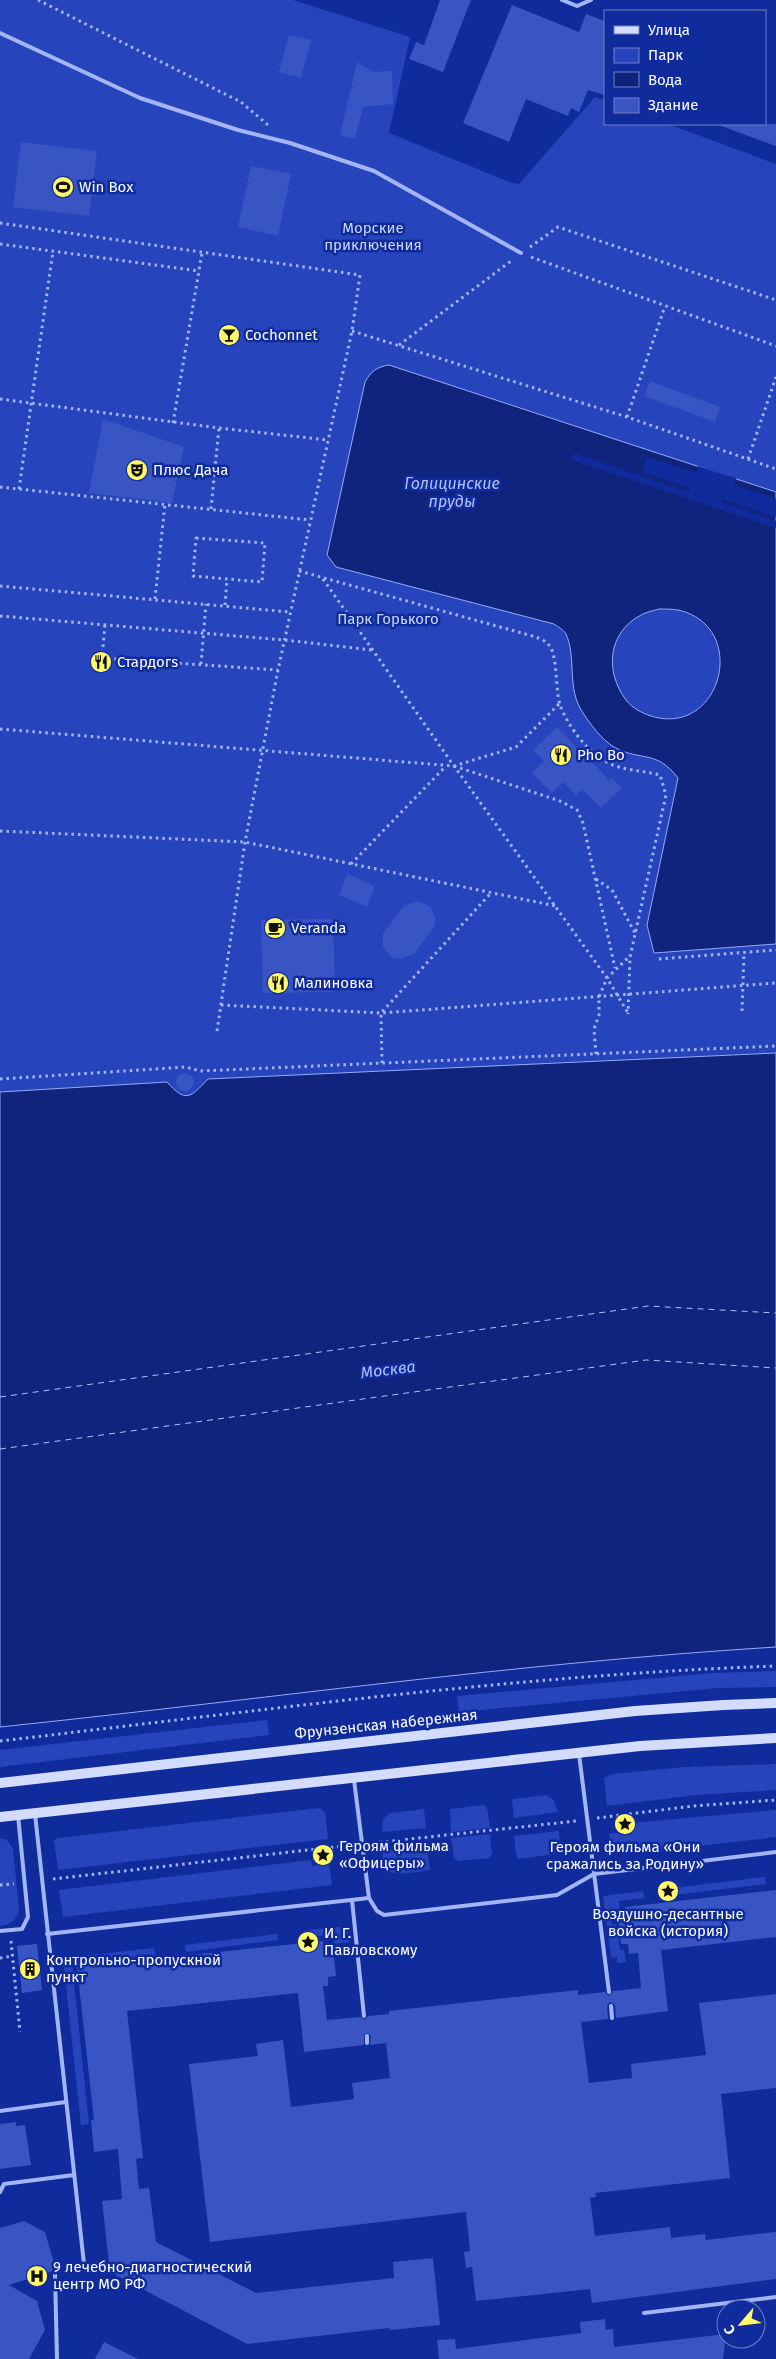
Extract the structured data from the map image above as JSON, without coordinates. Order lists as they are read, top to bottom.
{
  "streets": {
    "main road": ["Фрунзенская набережная"]
  },
  "water": ["Голицинские пруды", "Москва"],
  "parks": ["Морские приключения", "Парк Горького"],
  "places": {
    "sports": ["Win Box"],
    "bar": ["Cochonnet"],
    "theatre": ["Плюс Дача"],
    "restaurant": ["Стардогs", "Pho Bo", "Малиновка"],
    "cafe": ["Veranda"],
    "place": [
      "Героям фильма «Они сражались за Родину»",
      "Героям фильма «Офицеры»",
      "Воздушно-десантные войска (история)",
      "И. Г. Павловскому"
    ],
    "building": ["Контрольно-пропускной пункт"],
    "hospital": ["9 лечебно-диагностический центр МО РФ"]
  },
  "legend": [
    "Улица",
    "Парк",
    "Вода",
    "Здание"
  ],
  "north": "bottom left"
}
